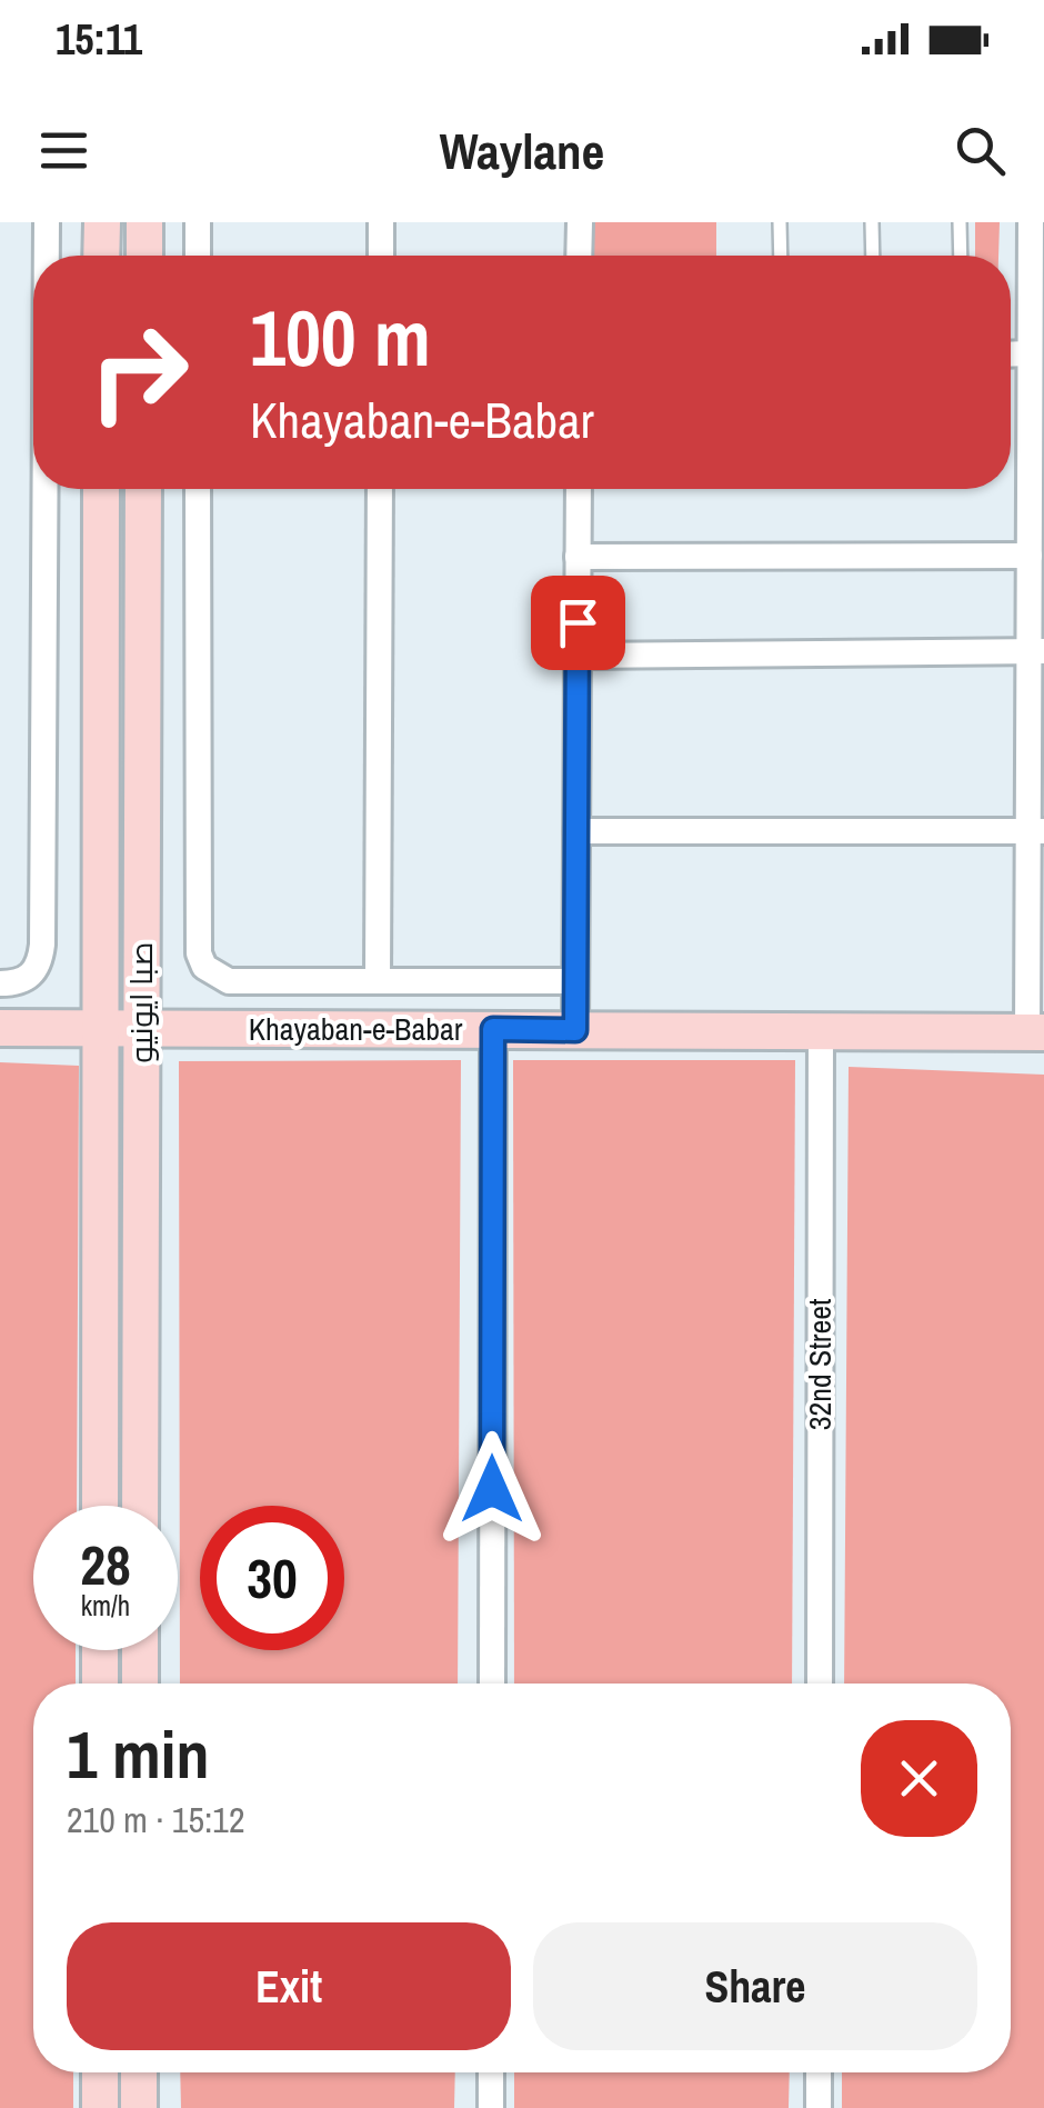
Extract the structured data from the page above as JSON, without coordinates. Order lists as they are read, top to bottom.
{
  "streets": {
    "main road": ["صبا ایونیو", "Khayaban-e-Babar"],
    "street": ["32nd Street"]
  },
  "crossings": [
    ["صبا ایونیو", "Khayaban-e-Babar"],
    ["Khayaban-e-Babar", "32nd Street"]
  ],
  "page": {
    "status": "15:11",
    "header": "Waylane",
    "turn": ["100 m", "Khayaban-e-Babar"],
    "speed": "28 km/h",
    "limit": "30",
    "heading": ["1 min", "210 m · 15:12"],
    "buttons": ["Exit", "Share"]
  }
}
